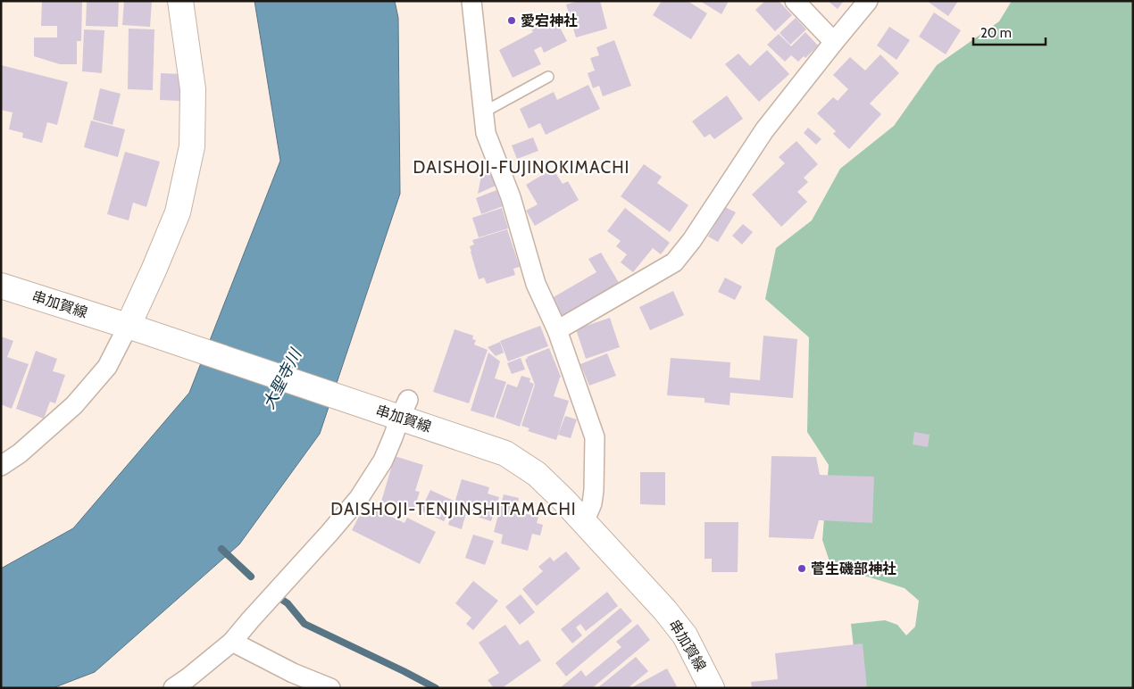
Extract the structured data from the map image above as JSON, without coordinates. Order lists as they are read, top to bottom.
{
  "streets": {
    "main road": ["串加賀線"]
  },
  "districts": ["DAISHOJI-FUJINOKIMACHI", "DAISHOJI-TENJINSHITAMACHI"],
  "water": ["大聖寺川"],
  "places": ["愛宕神社", "菅生磯部神社"],
  "scale_bar": "20 m"
}
